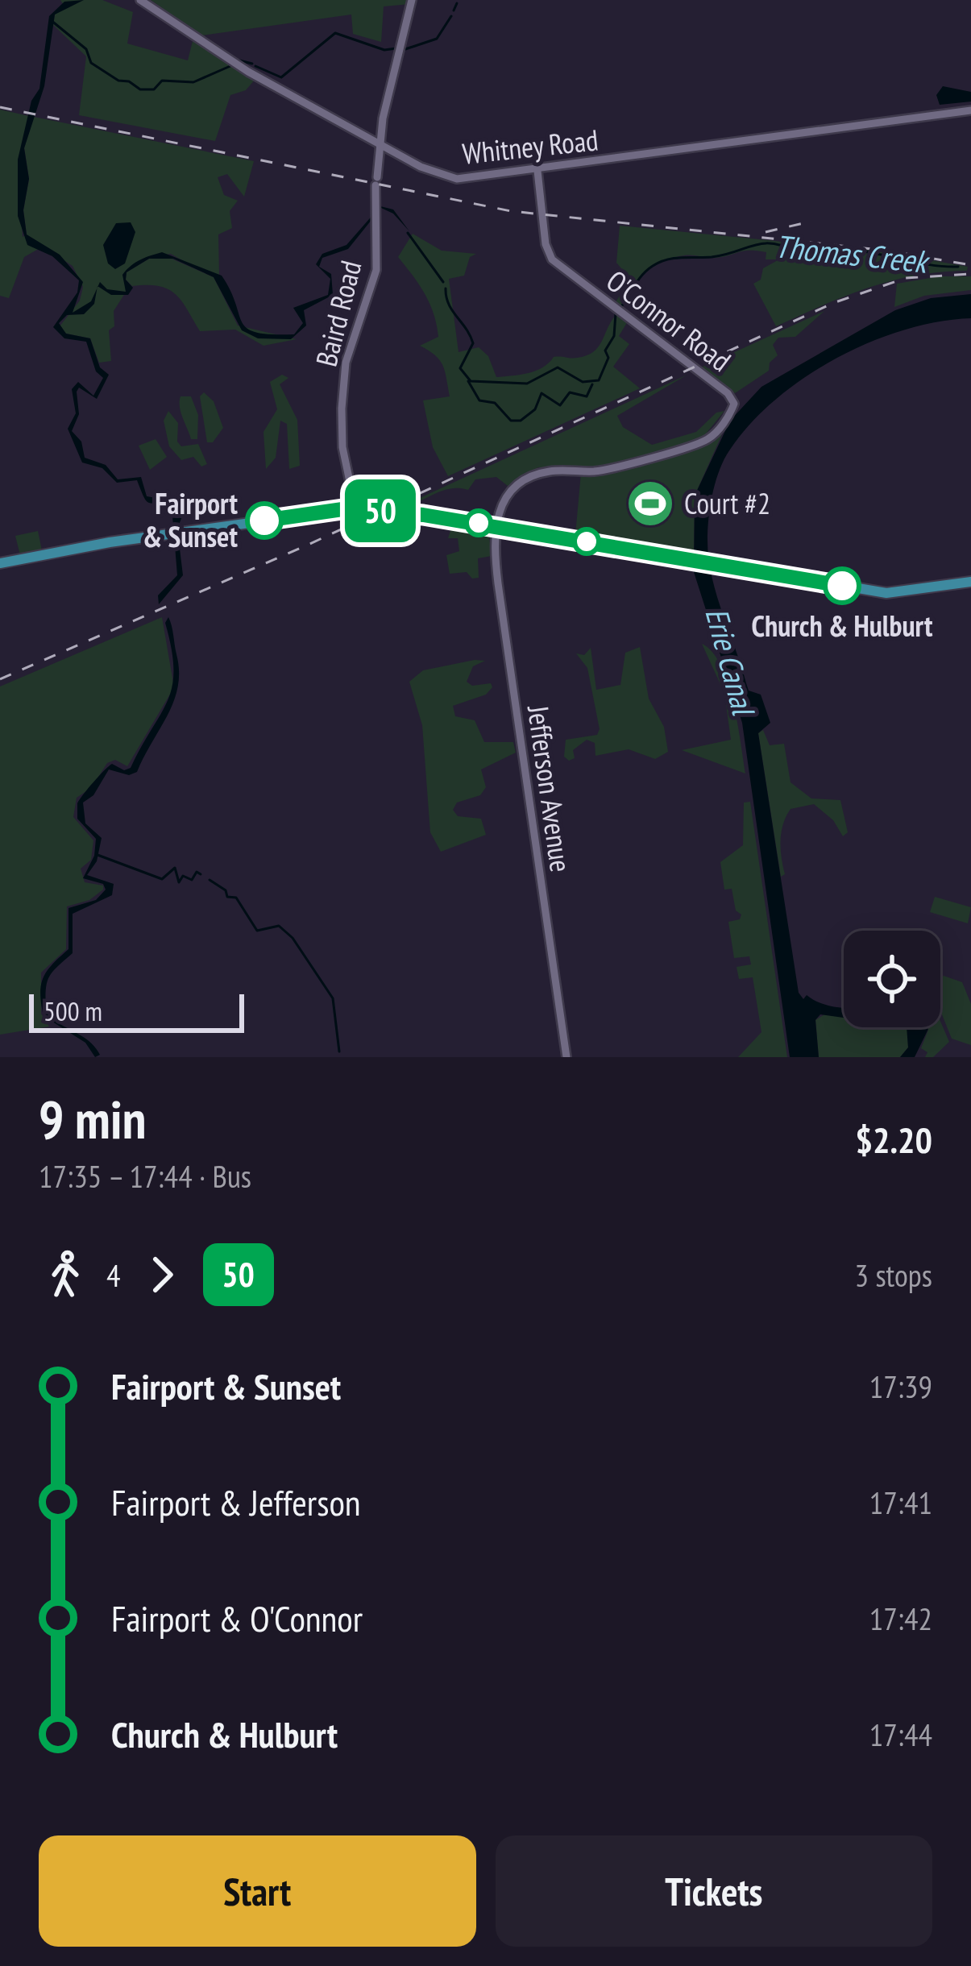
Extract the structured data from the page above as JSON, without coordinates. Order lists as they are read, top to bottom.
{
  "streets": {
    "street": [
      "Whitney Road",
      "Baird Road",
      "O'Connor Road",
      "Jefferson Avenue"
    ]
  },
  "crossings": [
    ["Whitney Road", "Baird Road"],
    ["Whitney Road", "O'Connor Road"],
    ["O'Connor Road", "Jefferson Avenue"]
  ],
  "water": ["Thomas Creek", "Erie Canal"],
  "places": {
    "sports": ["Court #2"],
    "other": ["Fairport & Sunset", "Church & Hulburt"]
  },
  "lines": ["bus line 50"],
  "scale_bar": "500 m",
  "page": {
    "on_map": "50",
    "scale": "500 m",
    "heading": ["9 min", "17:35 – 17:44 · Bus", "$2.20"],
    "legs": ["4", "50", "3 stops"],
    "list": [
      {
        "name": "Fairport & Sunset",
        "value": "17:39"
      },
      {
        "name": "Fairport & Jefferson",
        "value": "17:41"
      },
      {
        "name": "Fairport & O'Connor",
        "value": "17:42"
      },
      {
        "name": "Church & Hulburt",
        "value": "17:44"
      }
    ],
    "buttons": ["Start", "Tickets"]
  }
}
